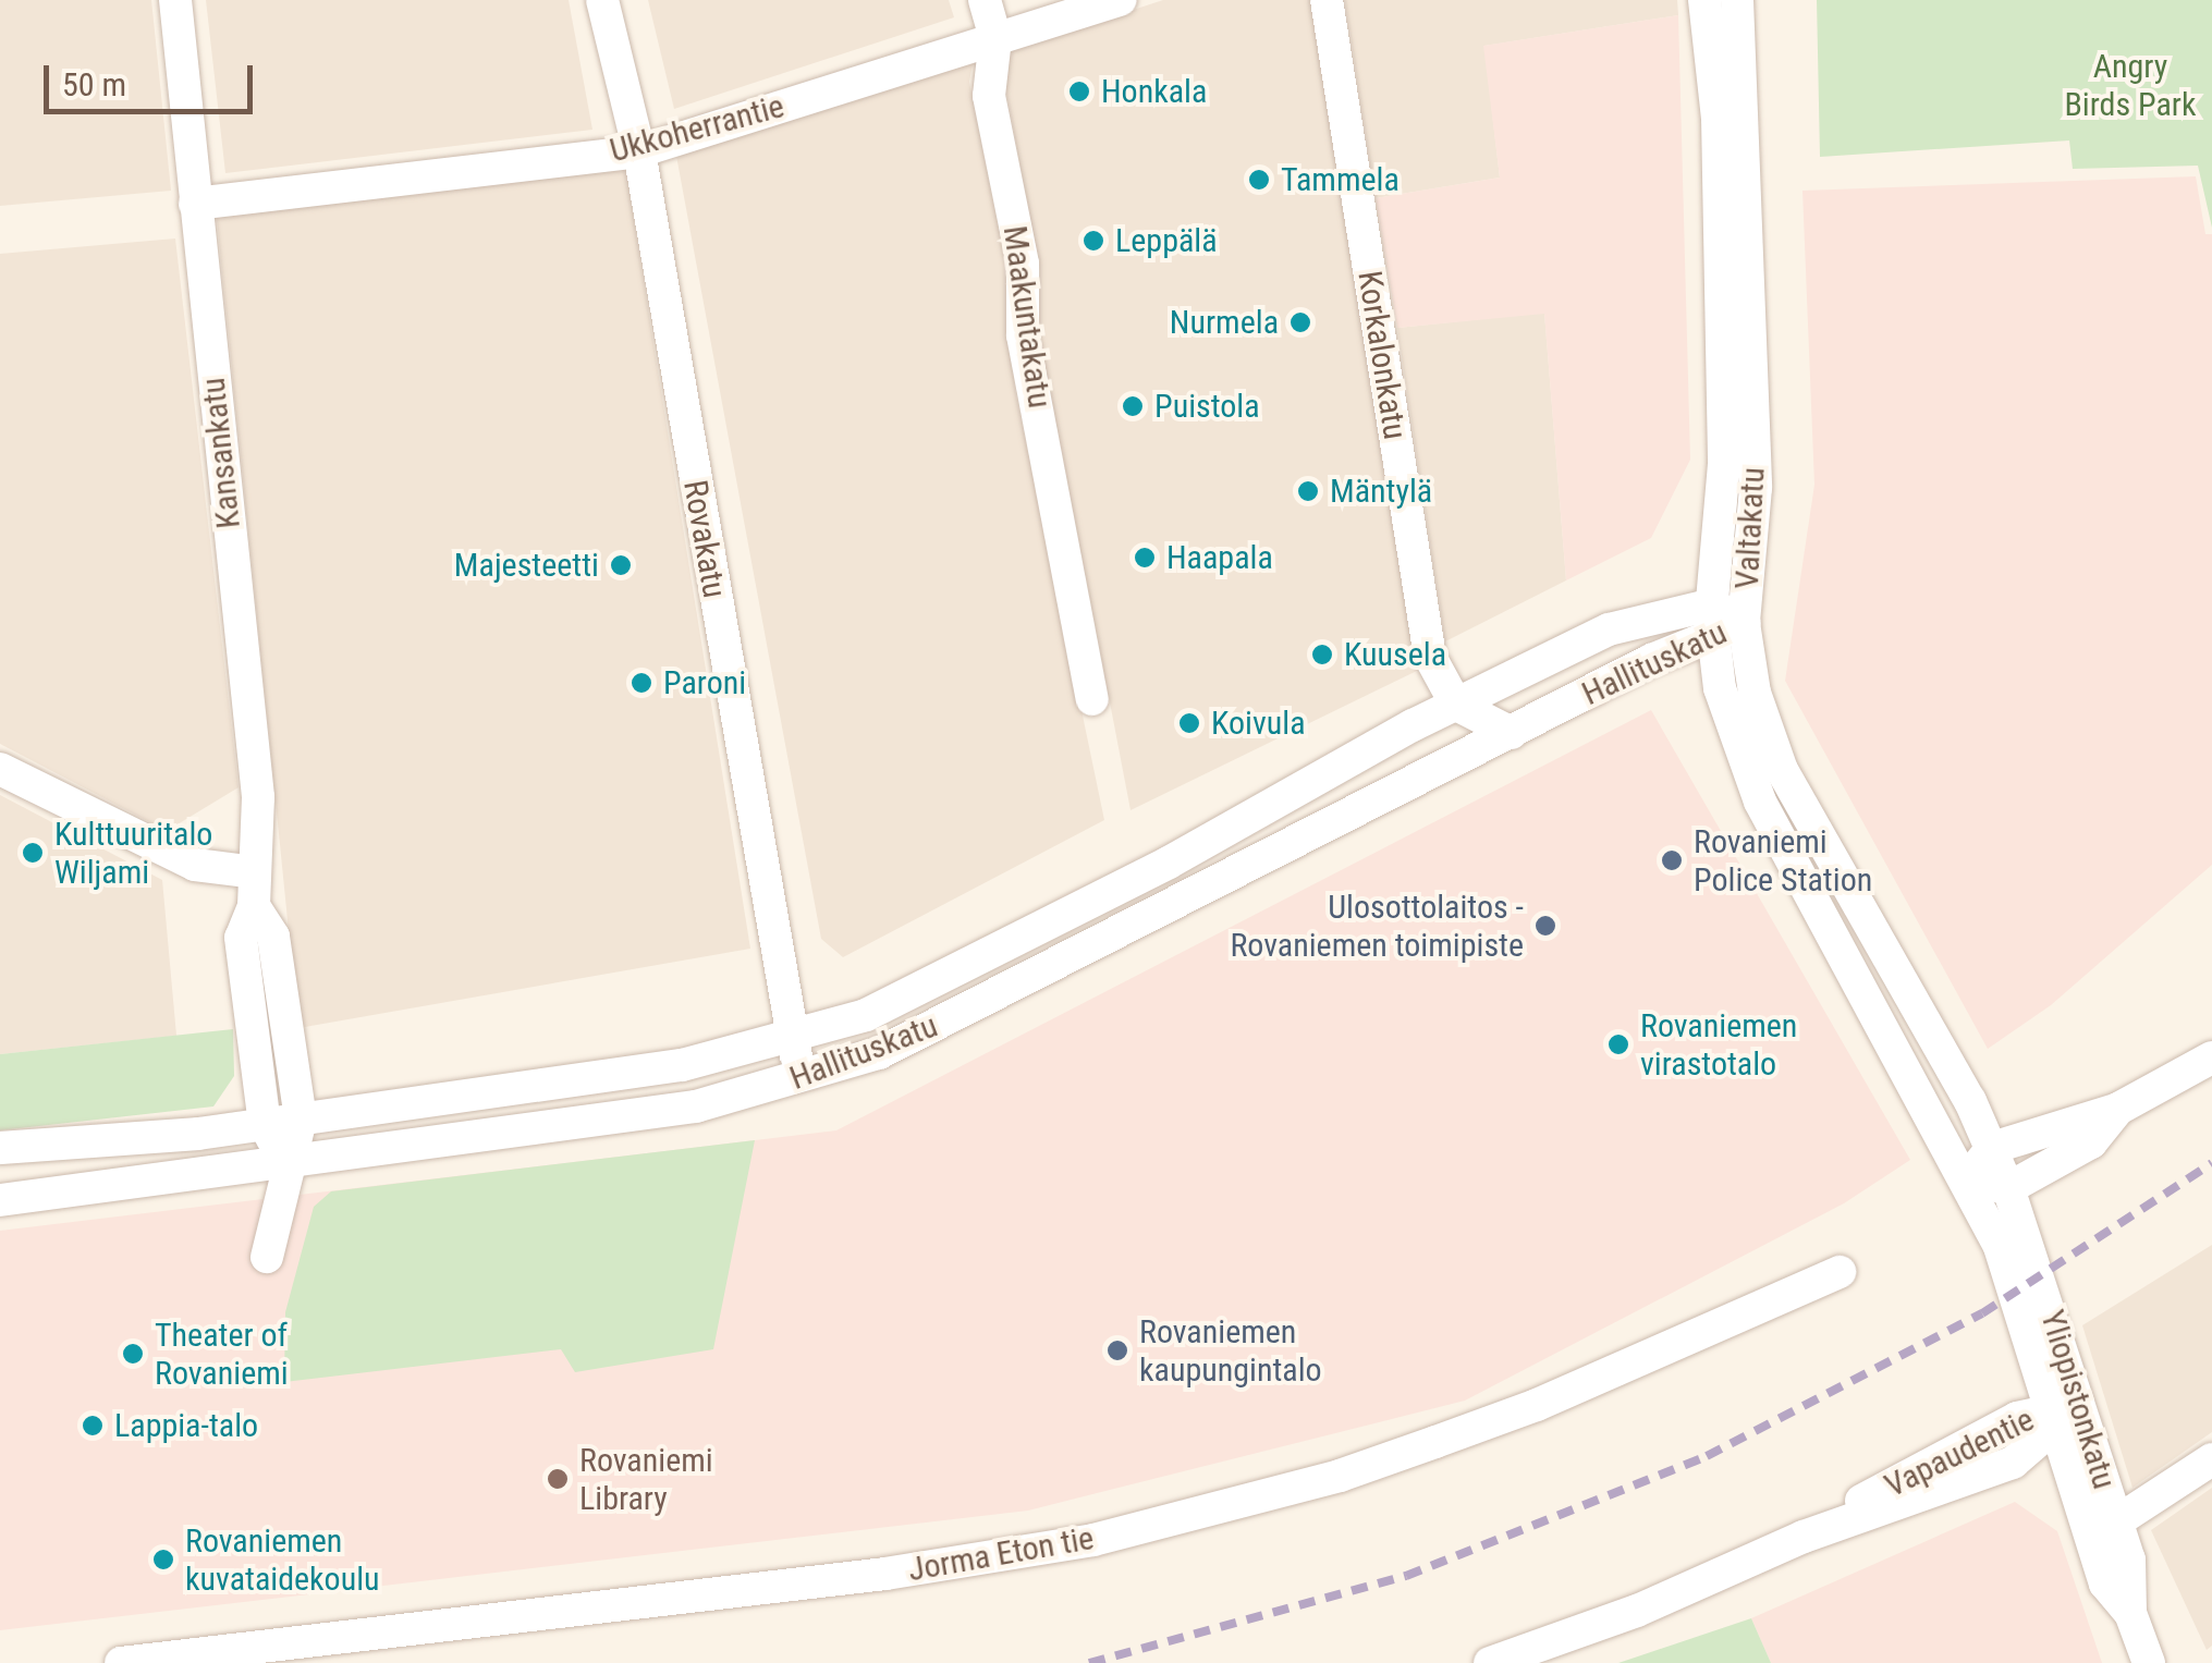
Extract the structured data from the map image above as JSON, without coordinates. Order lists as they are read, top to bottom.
{
  "streets": {
    "street": [
      "Ukkoherrantie",
      "Maakuntakatu",
      "Korkalonkatu",
      "Kansankatu",
      "Valtakatu",
      "Rovakatu",
      "Hallituskatu",
      "Yliopistonkatu",
      "Vapaudentie",
      "Jorma Eton tie"
    ]
  },
  "crossings": [
    ["Ukkoherrantie", "Maakuntakatu"],
    ["Ukkoherrantie", "Kansankatu"],
    ["Ukkoherrantie", "Rovakatu"],
    ["Korkalonkatu", "Hallituskatu"],
    ["Kansankatu", "Hallituskatu"],
    ["Valtakatu", "Hallituskatu"],
    ["Valtakatu", "Yliopistonkatu"],
    ["Rovakatu", "Hallituskatu"],
    ["Yliopistonkatu", "Vapaudentie"]
  ],
  "parks": ["Angry Birds Park"],
  "places": [
    "Honkala",
    "Tammela",
    "Leppälä",
    "Nurmela",
    "Puistola",
    "Mäntylä",
    "Haapala",
    "Majesteetti",
    "Kuusela",
    "Paroni",
    "Koivula",
    "Kulttuuritalo Wiljami",
    "Rovaniemi Police Station",
    "Ulosottolaitos - Rovaniemen toimipiste",
    "Rovaniemen virastotalo",
    "Rovaniemen kaupungintalo",
    "Theater of Rovaniemi",
    "Lappia-talo",
    "Rovaniemi Library",
    "Rovaniemen kuvataidekoulu"
  ],
  "scale_bar": "50 m"
}
